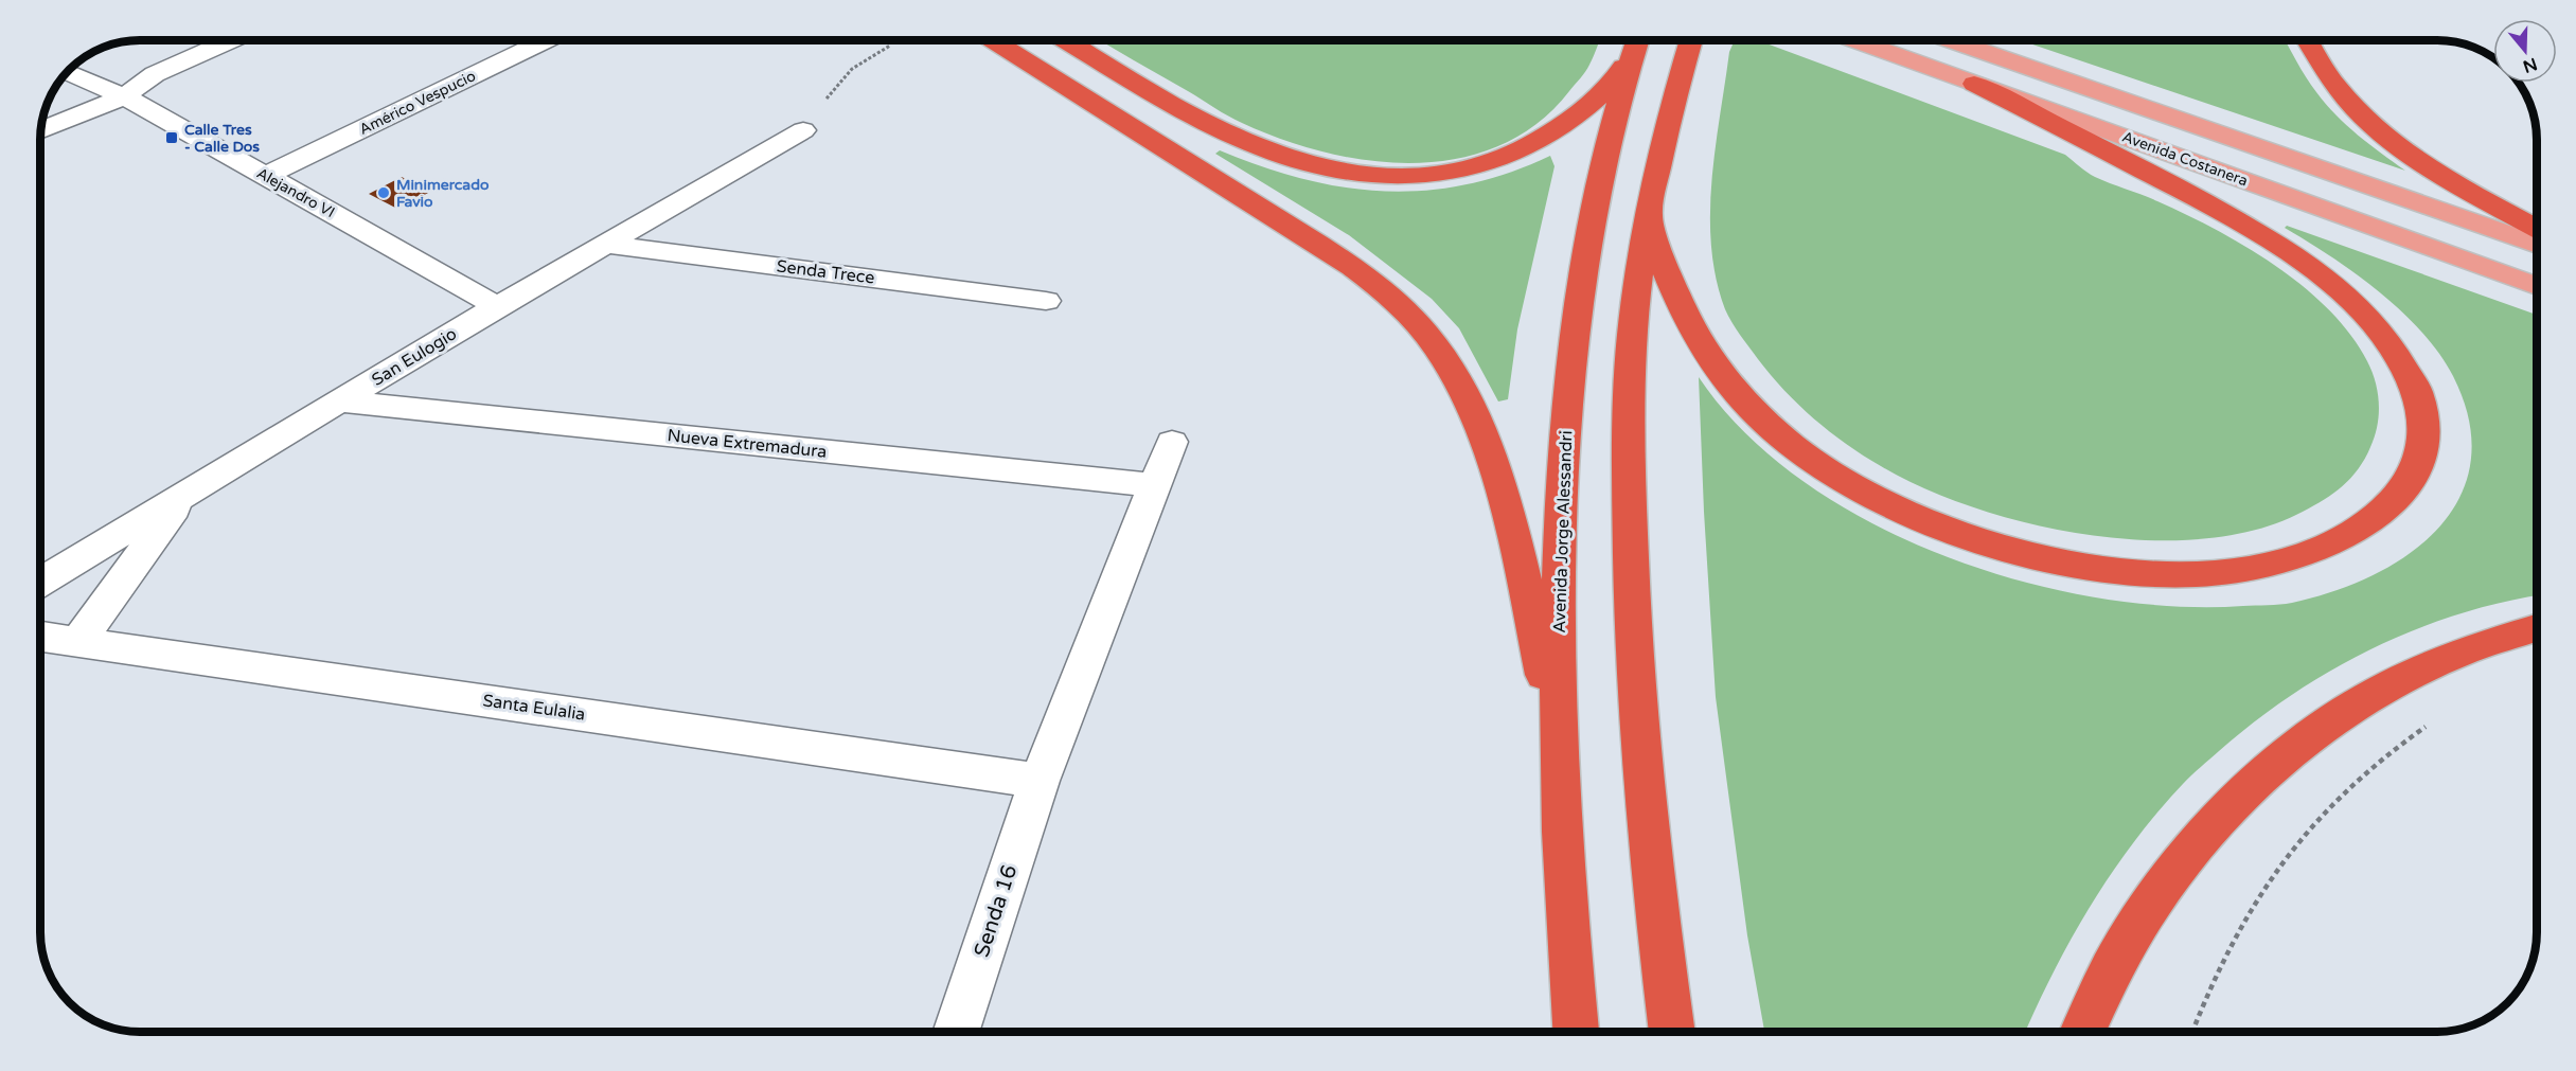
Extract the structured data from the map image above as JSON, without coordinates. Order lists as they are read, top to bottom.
{
  "streets": {
    "highway": ["Avenida Jorge Alessandri"],
    "main road": ["Avenida Costanera"],
    "street": [
      "Américo Vespucio",
      "Alejandro VI",
      "Senda Trece",
      "San Eulogio",
      "Nueva Extremadura",
      "Santa Eulalia",
      "Senda 16"
    ]
  },
  "crossings": [
    ["Américo Vespucio", "Alejandro VI"],
    ["Alejandro VI", "San Eulogio"],
    ["Senda Trece", "San Eulogio"],
    ["San Eulogio", "Nueva Extremadura"],
    ["Nueva Extremadura", "Senda 16"],
    ["Santa Eulalia", "Senda 16"]
  ],
  "places": {
    "transit": ["Calle Tres - Calle Dos"],
    "other": ["Minimercado Favio"]
  },
  "north": "bottom"
}
